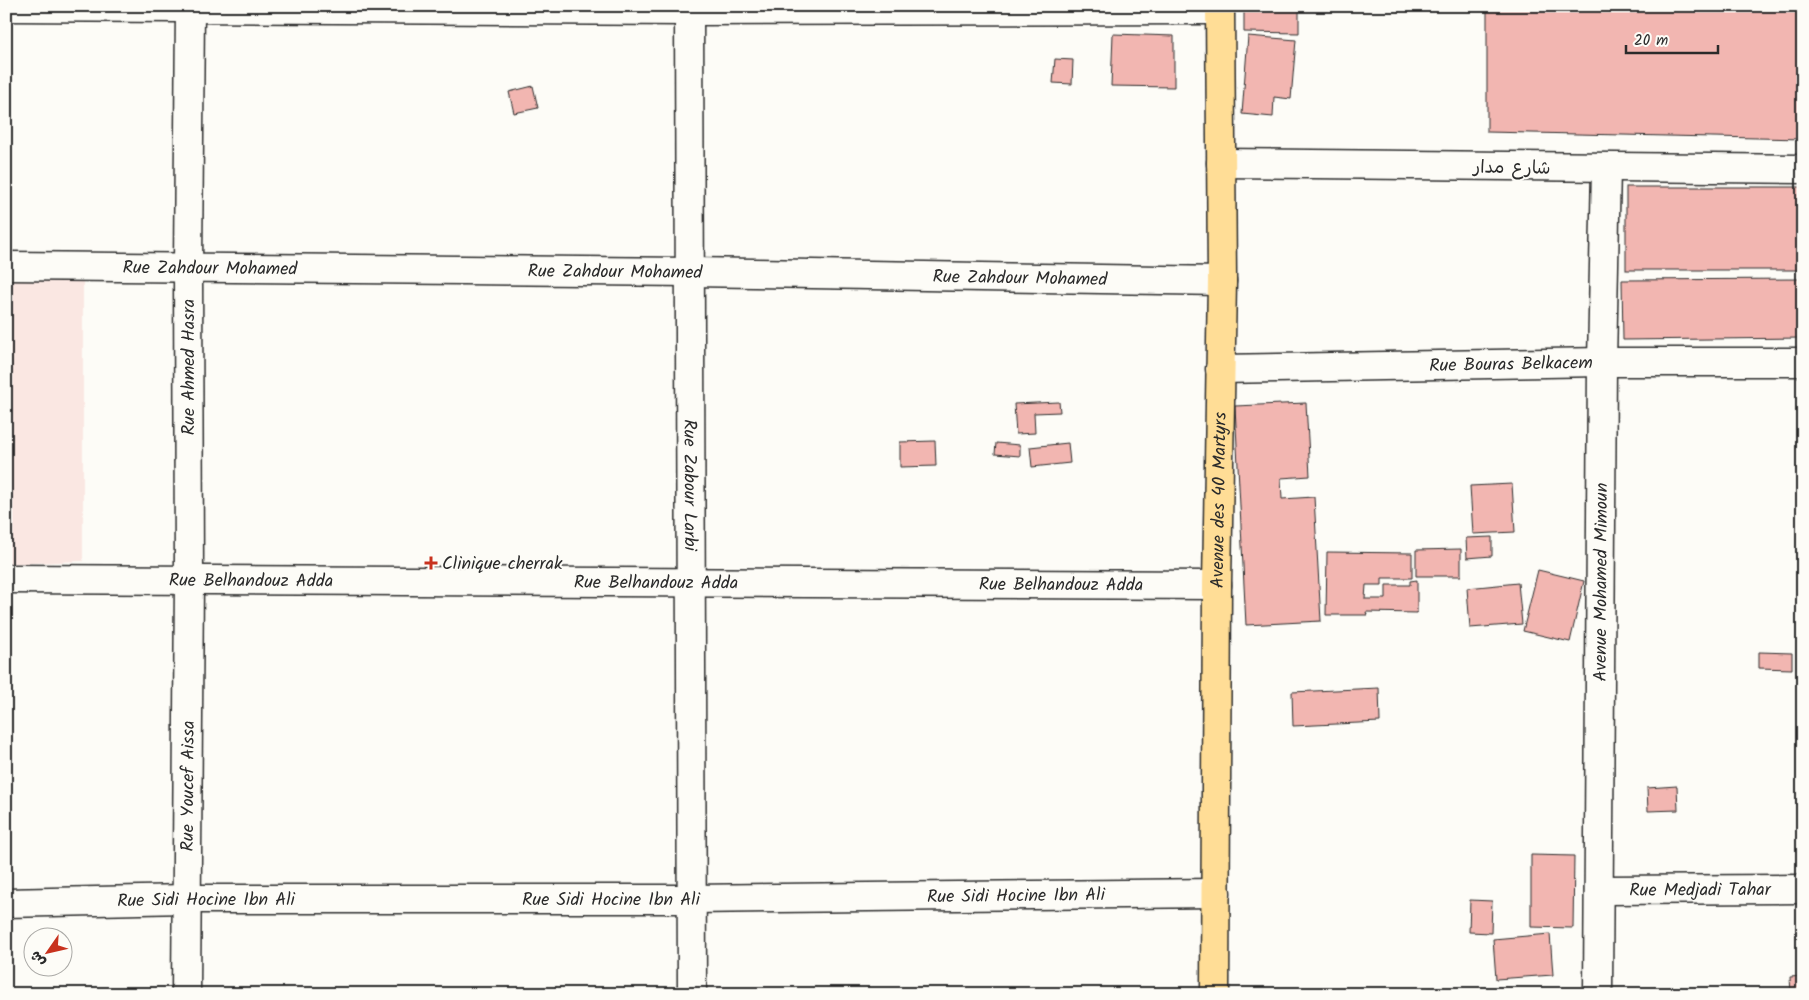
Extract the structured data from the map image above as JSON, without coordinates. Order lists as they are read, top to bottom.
{
  "streets": {
    "main road": ["Avenue des 40 Martyrs"],
    "street": [
      "شارع مدار",
      "Rue Zahdour Mohamed",
      "Rue Bouras Belkacem",
      "Rue Ahmed Hasra",
      "Rue Zabour Larbi",
      "Rue Belhandouz Adda",
      "Avenue Mohamed Mimoun",
      "Rue Youcef Aissa",
      "Rue Medjadi Tahar",
      "Rue Sidi Hocine Ibn Ali"
    ]
  },
  "crossings": [
    ["شارع مدار", "Avenue des 40 Martyrs"],
    ["شارع مدار", "Avenue Mohamed Mimoun"],
    ["Rue Zahdour Mohamed", "Rue Ahmed Hasra"],
    ["Rue Zahdour Mohamed", "Rue Zabour Larbi"],
    ["Rue Zahdour Mohamed", "Avenue des 40 Martyrs"],
    ["Rue Bouras Belkacem", "Avenue des 40 Martyrs"],
    ["Rue Bouras Belkacem", "Avenue Mohamed Mimoun"],
    ["Rue Ahmed Hasra", "Rue Belhandouz Adda"],
    ["Rue Ahmed Hasra", "Rue Youcef Aissa"],
    ["Rue Zabour Larbi", "Rue Belhandouz Adda"],
    ["Rue Zabour Larbi", "Rue Sidi Hocine Ibn Ali"],
    ["Avenue des 40 Martyrs", "Rue Belhandouz Adda"],
    ["Avenue des 40 Martyrs", "Rue Sidi Hocine Ibn Ali"],
    ["Rue Belhandouz Adda", "Rue Youcef Aissa"],
    ["Avenue Mohamed Mimoun", "Rue Medjadi Tahar"],
    ["Rue Youcef Aissa", "Rue Sidi Hocine Ibn Ali"]
  ],
  "places": {
    "health": ["Clinique cherrak"]
  },
  "scale_bar": "20 m",
  "north": "bottom left"
}
